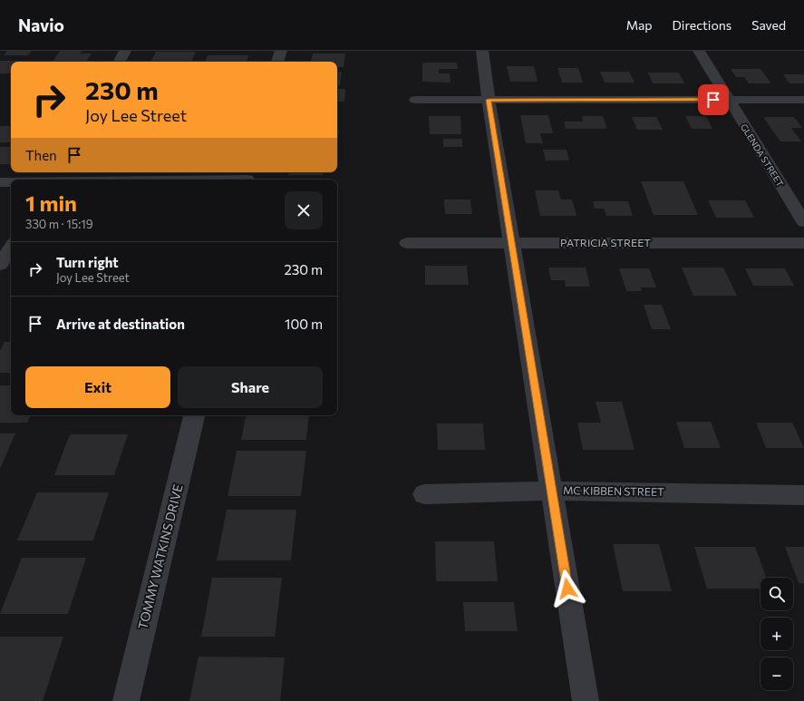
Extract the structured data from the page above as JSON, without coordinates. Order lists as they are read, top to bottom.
{
  "streets": {
    "street": [
      "GLENDA STREET",
      "PATRICIA STREET",
      "MC KIBBEN STREET",
      "TOMMY WATKINS DRIVE"
    ]
  },
  "page": {
    "header": "Navio",
    "nav": ["Map", "Directions", "Saved"],
    "turn": ["230 m", "Joy Lee Street"],
    "then": "Then",
    "heading": ["1 min", "330 m · 15:19"],
    "list": [
      {
        "name": "Turn right",
        "note": "Joy Lee Street",
        "value": "230 m"
      },
      {
        "name": "Arrive at destination",
        "value": "100 m"
      }
    ],
    "buttons": ["Exit", "Share"],
    "map_buttons": ["+", "−"]
  }
}
